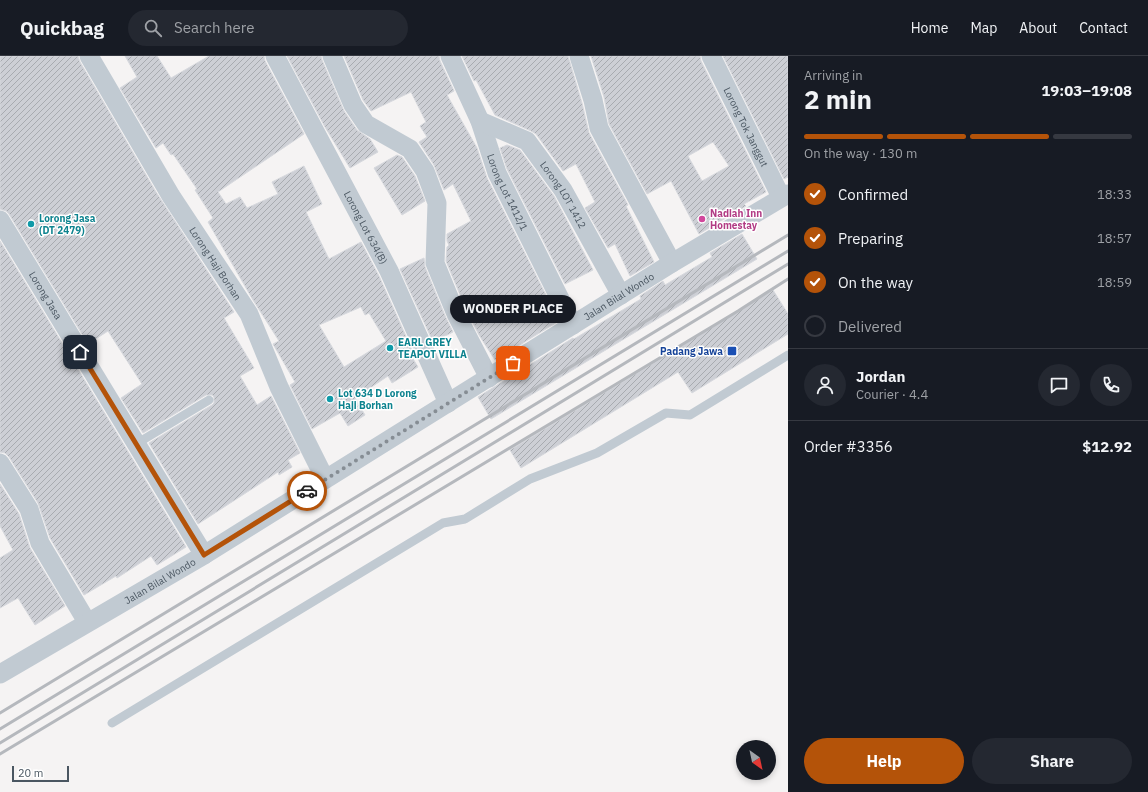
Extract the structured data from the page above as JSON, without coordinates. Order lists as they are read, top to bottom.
{
  "streets": {
    "street": [
      "Lorong Tok Janggut",
      "Lorong Lot 1412/1",
      "Lorong LOT 1412",
      "Lorong Lot 634(B)",
      "Lorong Haji Borhan",
      "Lorong Jasa",
      "Jalan Bilal Wondo"
    ]
  },
  "crossings": [
    ["Lorong Tok Janggut", "Jalan Bilal Wondo"],
    ["Lorong Lot 1412/1", "Lorong LOT 1412"],
    ["Lorong Lot 1412/1", "Jalan Bilal Wondo"],
    ["Lorong LOT 1412", "Jalan Bilal Wondo"],
    ["Lorong Lot 634(B)", "Jalan Bilal Wondo"],
    ["Lorong Haji Borhan", "Jalan Bilal Wondo"],
    ["Lorong Jasa", "Jalan Bilal Wondo"]
  ],
  "places": {
    "other": [
      "Nadiah Inn Homestay",
      "Lorong Jasa (DT 2479)",
      "EARL GREY TEAPOT VILLA",
      "WONDER PLACE",
      "Lot 634 D Lorong Haji Borhan"
    ],
    "transit": ["Padang Jawa"]
  },
  "scale_bar": "20 m",
  "north": "bottom right",
  "page": {
    "header": "Quickbag",
    "search": "Search here",
    "nav": [
      "Home",
      "Map",
      "About",
      "Contact"
    ],
    "heading": ["2 min", "Arriving in", "19:03–19:08"],
    "panel": [
      "Jordan",
      "Courier · 4.4",
      "Order #3356",
      "$12.92"
    ],
    "bar": "On the way · 130 m",
    "list": [
      ["Confirmed", "18:33"],
      ["Preparing", "18:57"],
      ["On the way", "18:59"],
      "Delivered"
    ],
    "bubble": "WONDER PLACE",
    "buttons": ["Help", "Share"],
    "scale": "20 m"
  }
}
